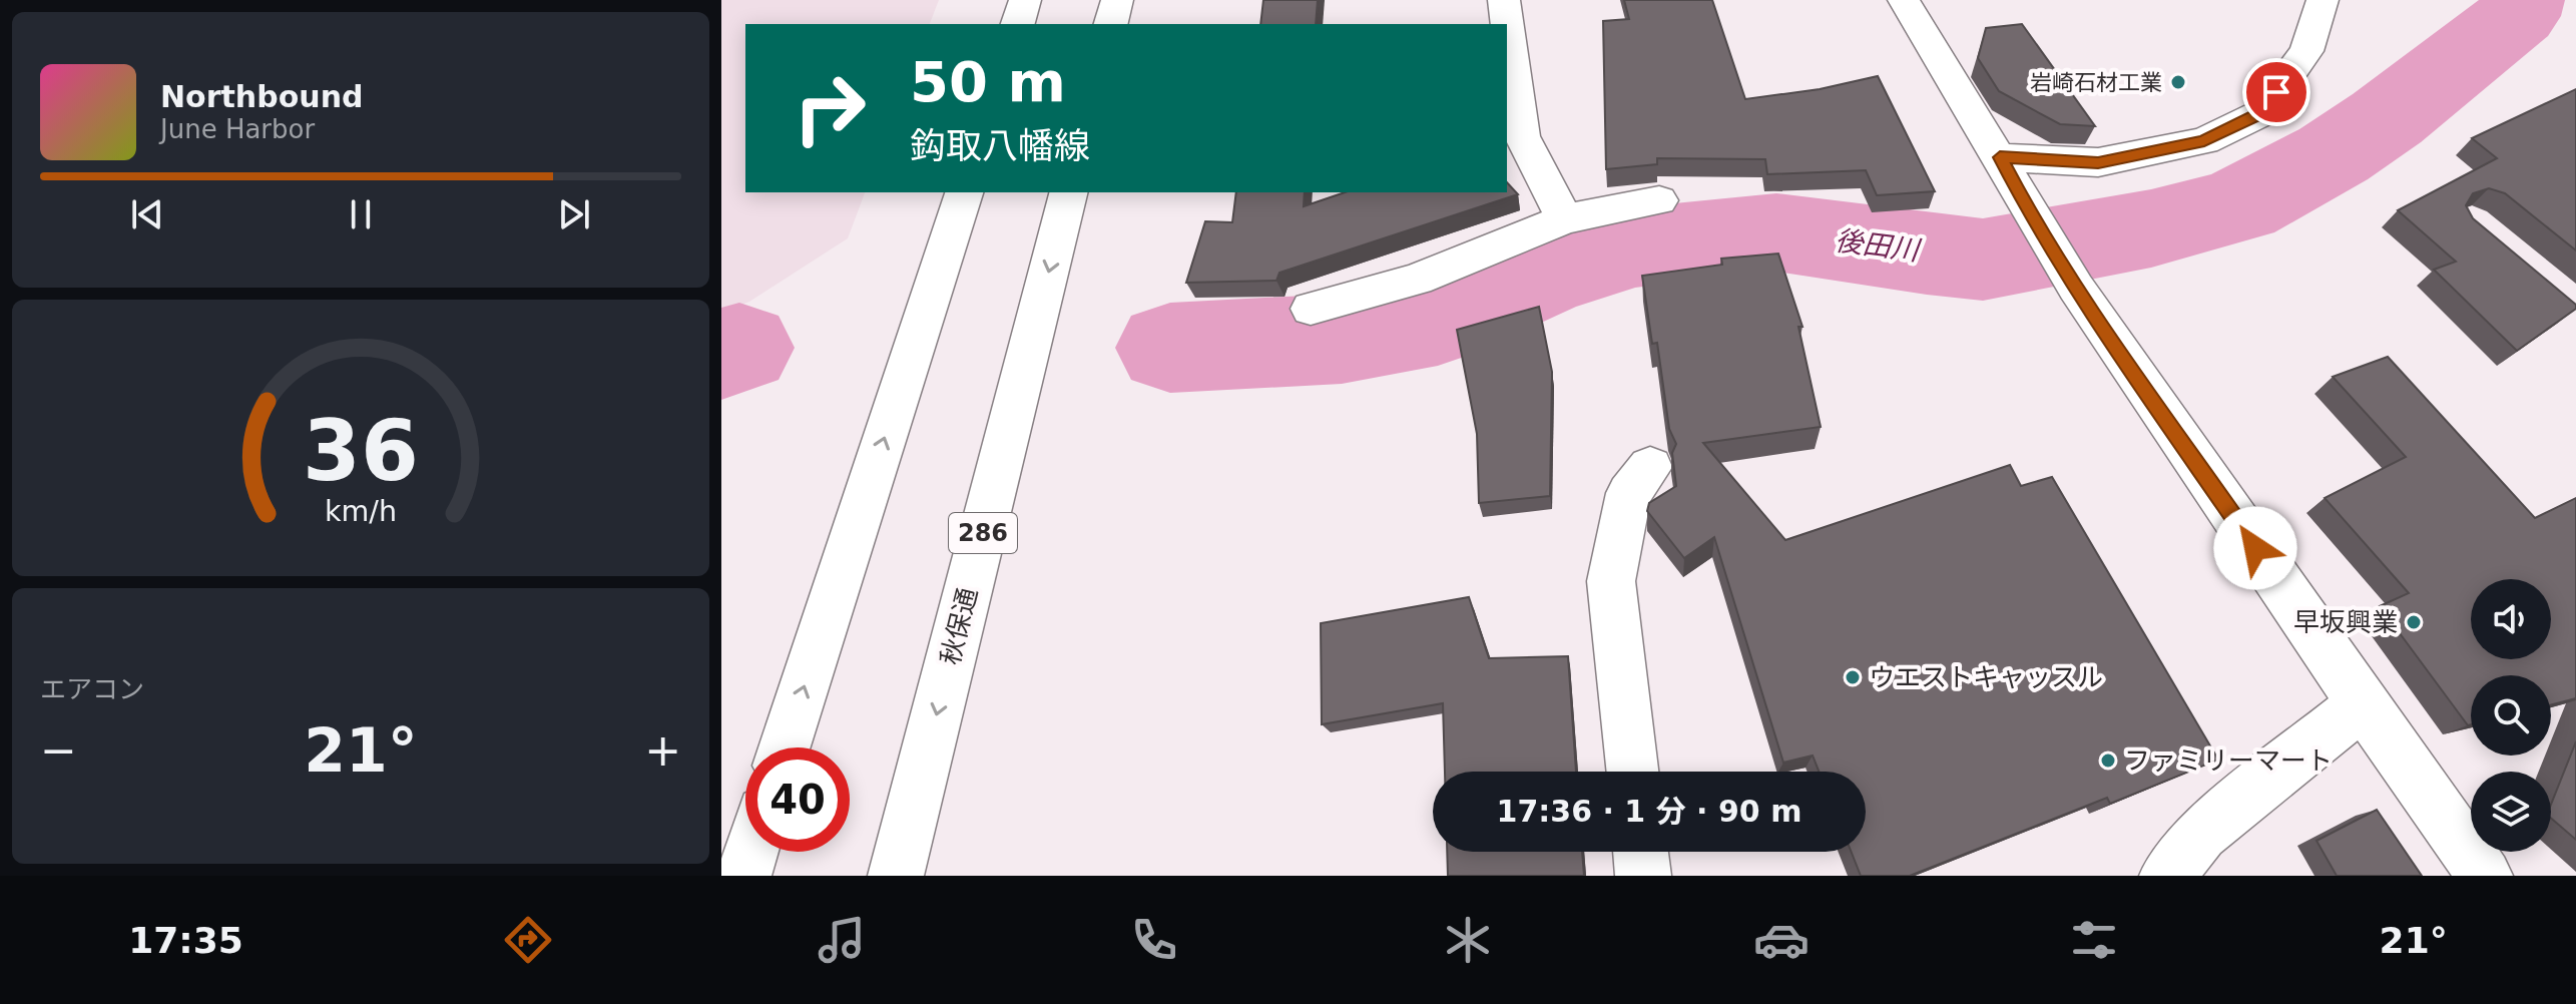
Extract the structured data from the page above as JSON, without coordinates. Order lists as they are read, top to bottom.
{
  "streets": {
    "main road": ["286", "秋保通"]
  },
  "water": ["後田川"],
  "places": [
    "岩崎石材工業",
    "早坂興業",
    "ウエストキャッスル",
    "ファミリーマート"
  ],
  "page": {
    "turn": ["50 m", "鈎取八幡線"],
    "song": ["Northbound", "June Harbor"],
    "tile": "エアコン",
    "heat": ["−", "21°", "+"],
    "limit": "40",
    "trip": "17:36 · 1 分 · 90 m",
    "tabs": ["17:35", "21°"],
    "gauge": ["36", "km/h"]
  }
}
